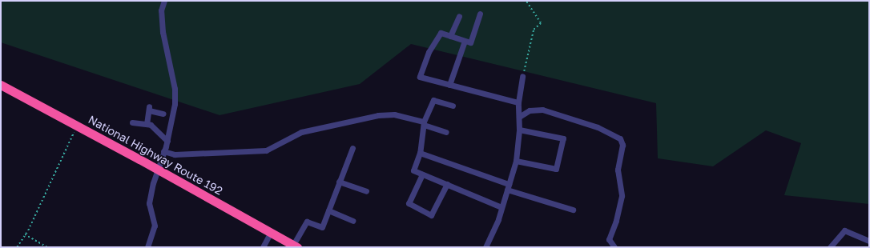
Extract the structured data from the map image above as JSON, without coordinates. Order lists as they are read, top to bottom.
{
  "streets": {
    "highway": ["National Highway Route 192"]
  }
}
